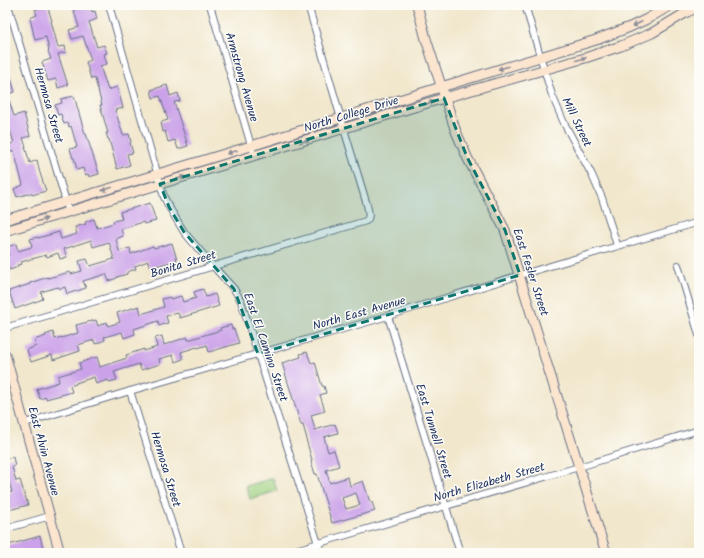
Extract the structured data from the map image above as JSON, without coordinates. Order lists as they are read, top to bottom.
{
  "streets": {
    "street": [
      "Armstrong Avenue",
      "Hermosa Street",
      "North College Drive",
      "Mill Street",
      "Bonita Street",
      "East Fesler Street",
      "North East Avenue",
      "East El Camino Street",
      "East Tunnell Street",
      "East Alvin Avenue",
      "North Elizabeth Street"
    ]
  },
  "crossings": [
    ["Armstrong Avenue", "North College Drive"],
    ["Hermosa Street", "North College Drive"],
    ["Hermosa Street", "North East Avenue"],
    ["North College Drive", "Mill Street"],
    ["North College Drive", "Bonita Street"],
    ["North College Drive", "East Fesler Street"],
    ["North College Drive", "East El Camino Street"],
    ["Mill Street", "North East Avenue"],
    ["Bonita Street", "East El Camino Street"],
    ["East Fesler Street", "North East Avenue"],
    ["East Fesler Street", "North Elizabeth Street"],
    ["North East Avenue", "East El Camino Street"],
    ["North East Avenue", "East Tunnell Street"],
    ["North East Avenue", "East Alvin Avenue"],
    ["East El Camino Street", "North Elizabeth Street"],
    ["East Tunnell Street", "North Elizabeth Street"]
  ]
}
